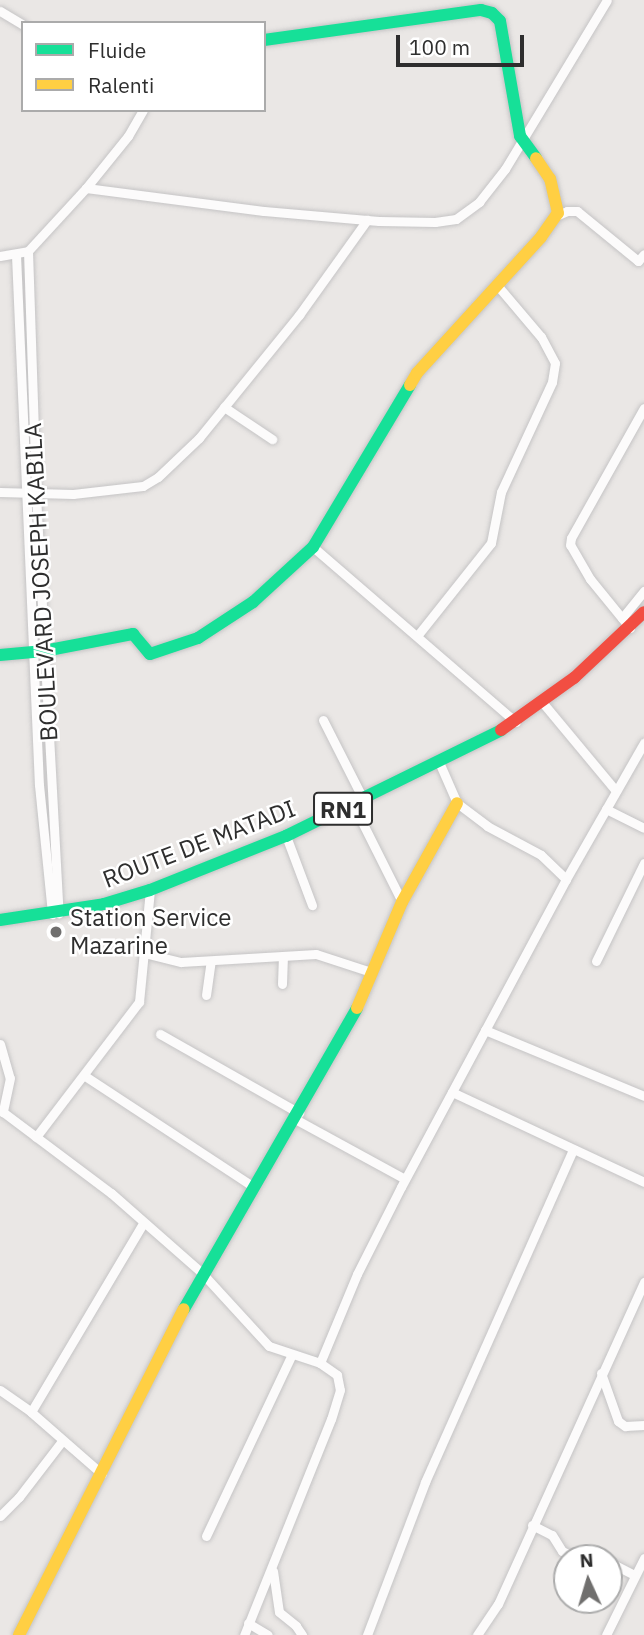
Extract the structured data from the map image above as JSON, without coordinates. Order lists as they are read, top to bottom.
{
  "streets": {
    "main road": ["RN1", "ROUTE DE MATADI"],
    "street": ["BOULEVARD JOSEPH KABILA"]
  },
  "crossings": [
    ["BOULEVARD JOSEPH KABILA", "ROUTE DE MATADI"]
  ],
  "places": ["Station Service Mazarine"],
  "legend": ["Fluide", "Ralenti"],
  "scale_bar": "100 m",
  "north": "top"
}
